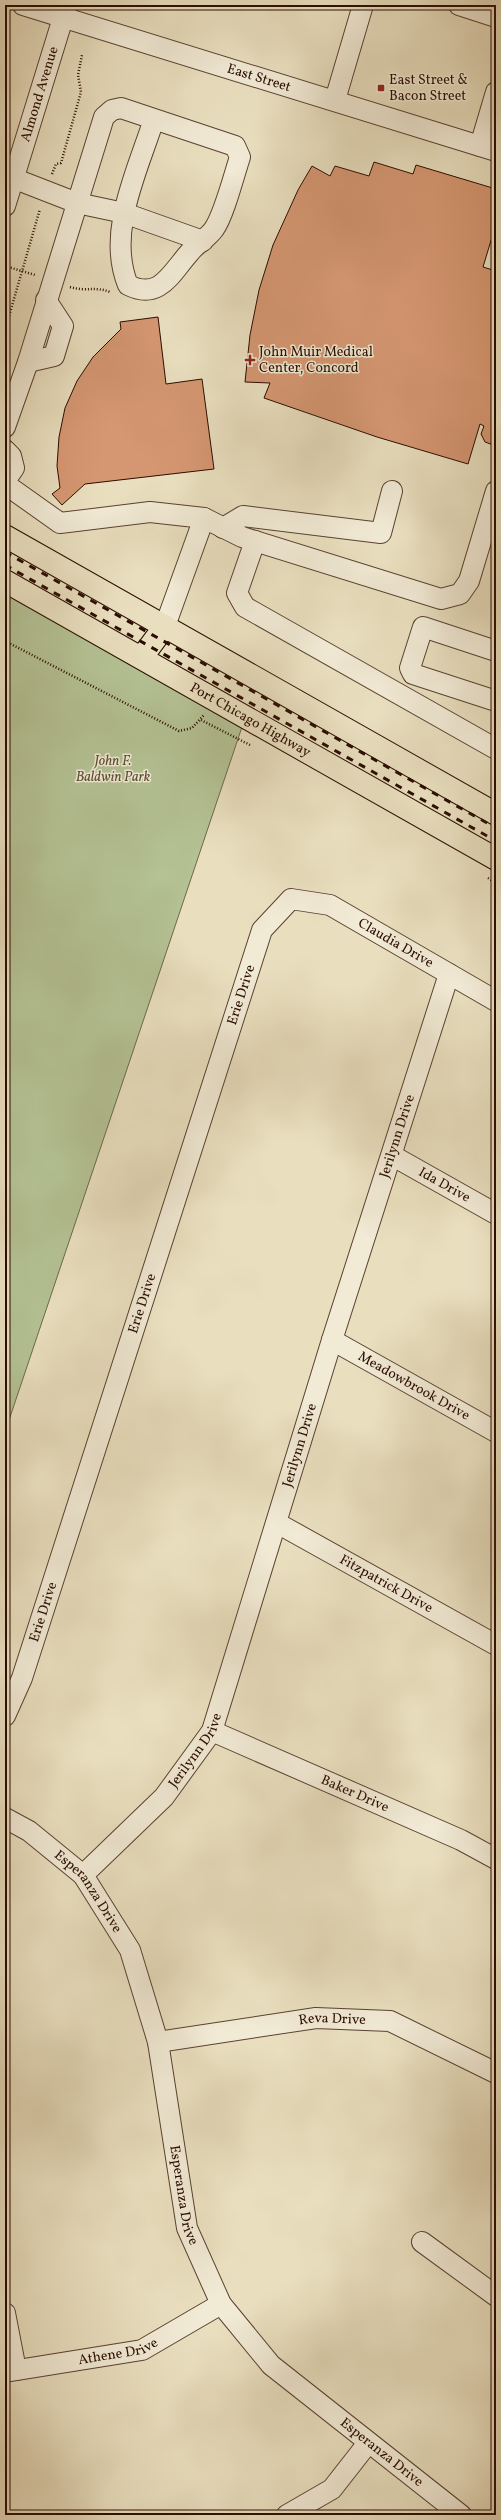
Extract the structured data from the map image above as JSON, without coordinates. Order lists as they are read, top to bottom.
{
  "streets": {
    "main road": ["Port Chicago Highway"],
    "street": [
      "East Street",
      "Almond Avenue",
      "Claudia Drive",
      "Erie Drive",
      "Jerilynn Drive",
      "Ida Drive",
      "Meadowbrook Drive",
      "Fitzpatrick Drive",
      "Baker Drive",
      "Esperanza Drive",
      "Reva Drive",
      "Athene Drive"
    ]
  },
  "crossings": [
    ["East Street", "Almond Avenue"],
    ["Claudia Drive", "Erie Drive"],
    ["Claudia Drive", "Jerilynn Drive"],
    ["Jerilynn Drive", "Ida Drive"],
    ["Jerilynn Drive", "Meadowbrook Drive"],
    ["Jerilynn Drive", "Fitzpatrick Drive"],
    ["Jerilynn Drive", "Baker Drive"],
    ["Jerilynn Drive", "Esperanza Drive"],
    ["Esperanza Drive", "Reva Drive"],
    ["Esperanza Drive", "Athene Drive"]
  ],
  "parks": ["John F. Baldwin Park"],
  "places": {
    "transit": ["East Street & Bacon Street"],
    "health": ["John Muir Medical Center, Concord"]
  }
}
